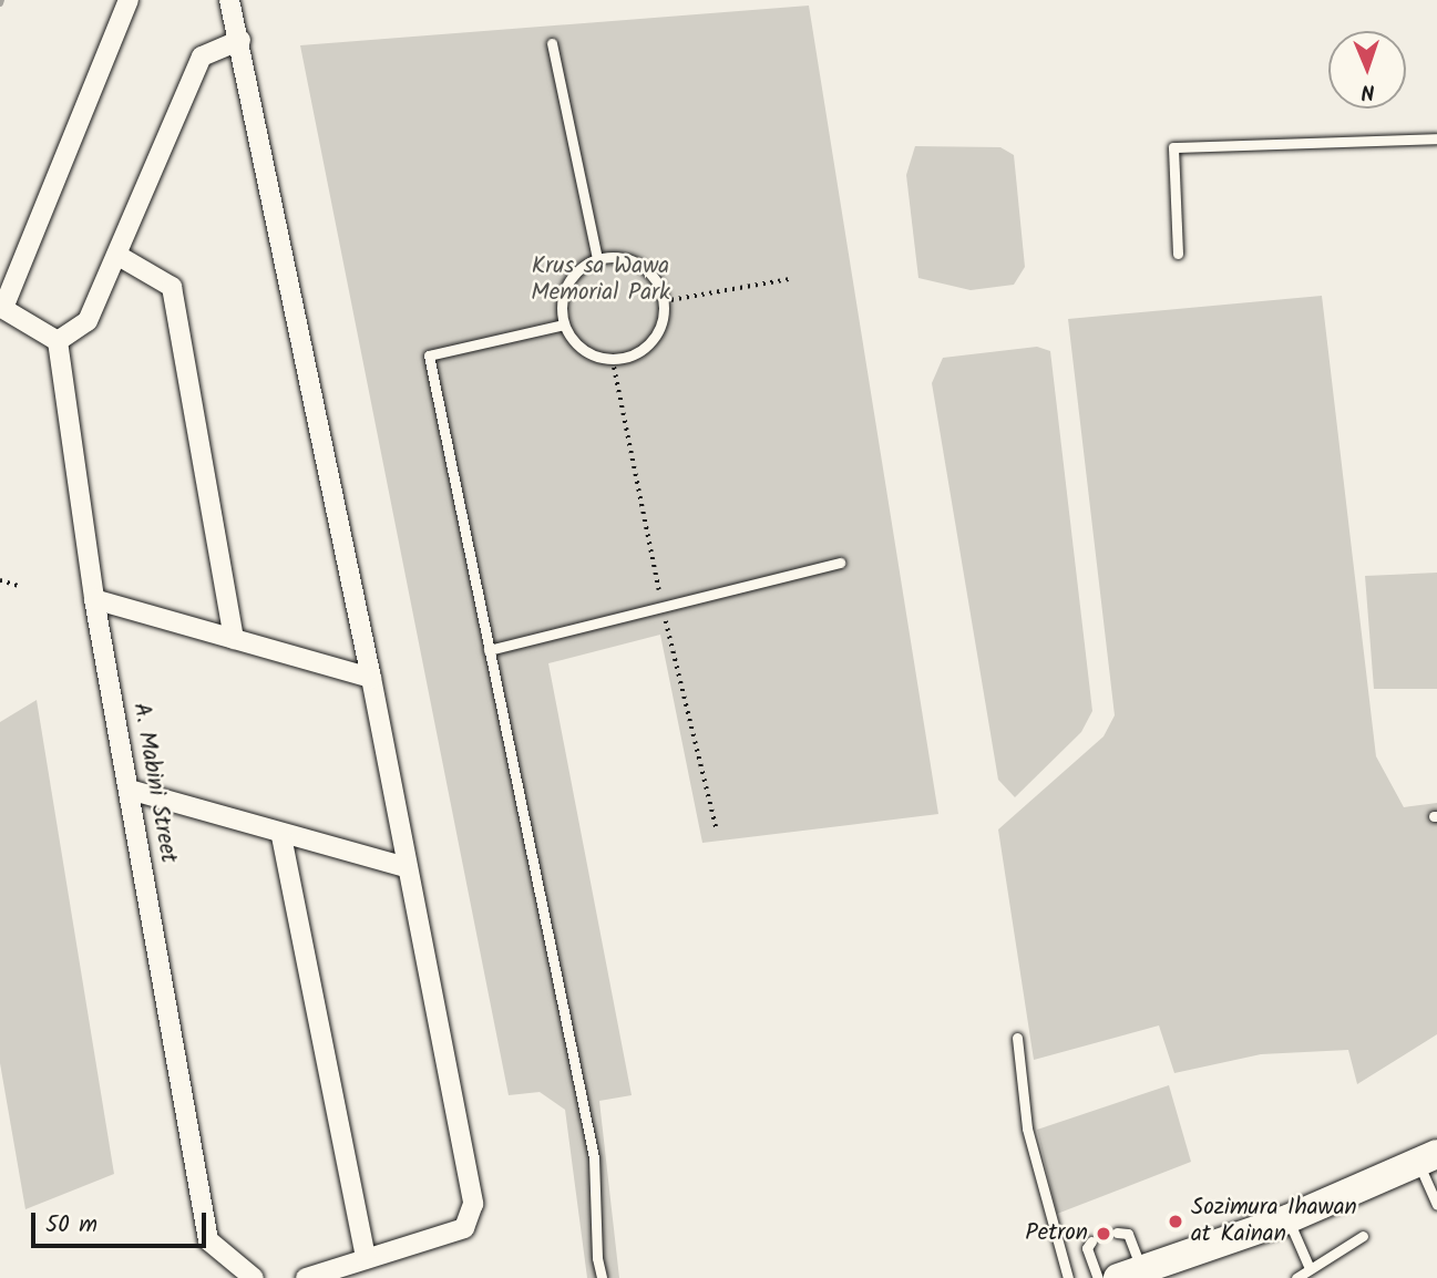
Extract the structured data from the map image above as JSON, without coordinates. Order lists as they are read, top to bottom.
{
  "streets": {
    "street": ["A. Mabini Street"]
  },
  "parks": ["Krus sa Wawa Memorial Park"],
  "places": ["Sozimura Ihawan at Kainan", "Petron"],
  "scale_bar": "50 m",
  "north": "bottom"
}
